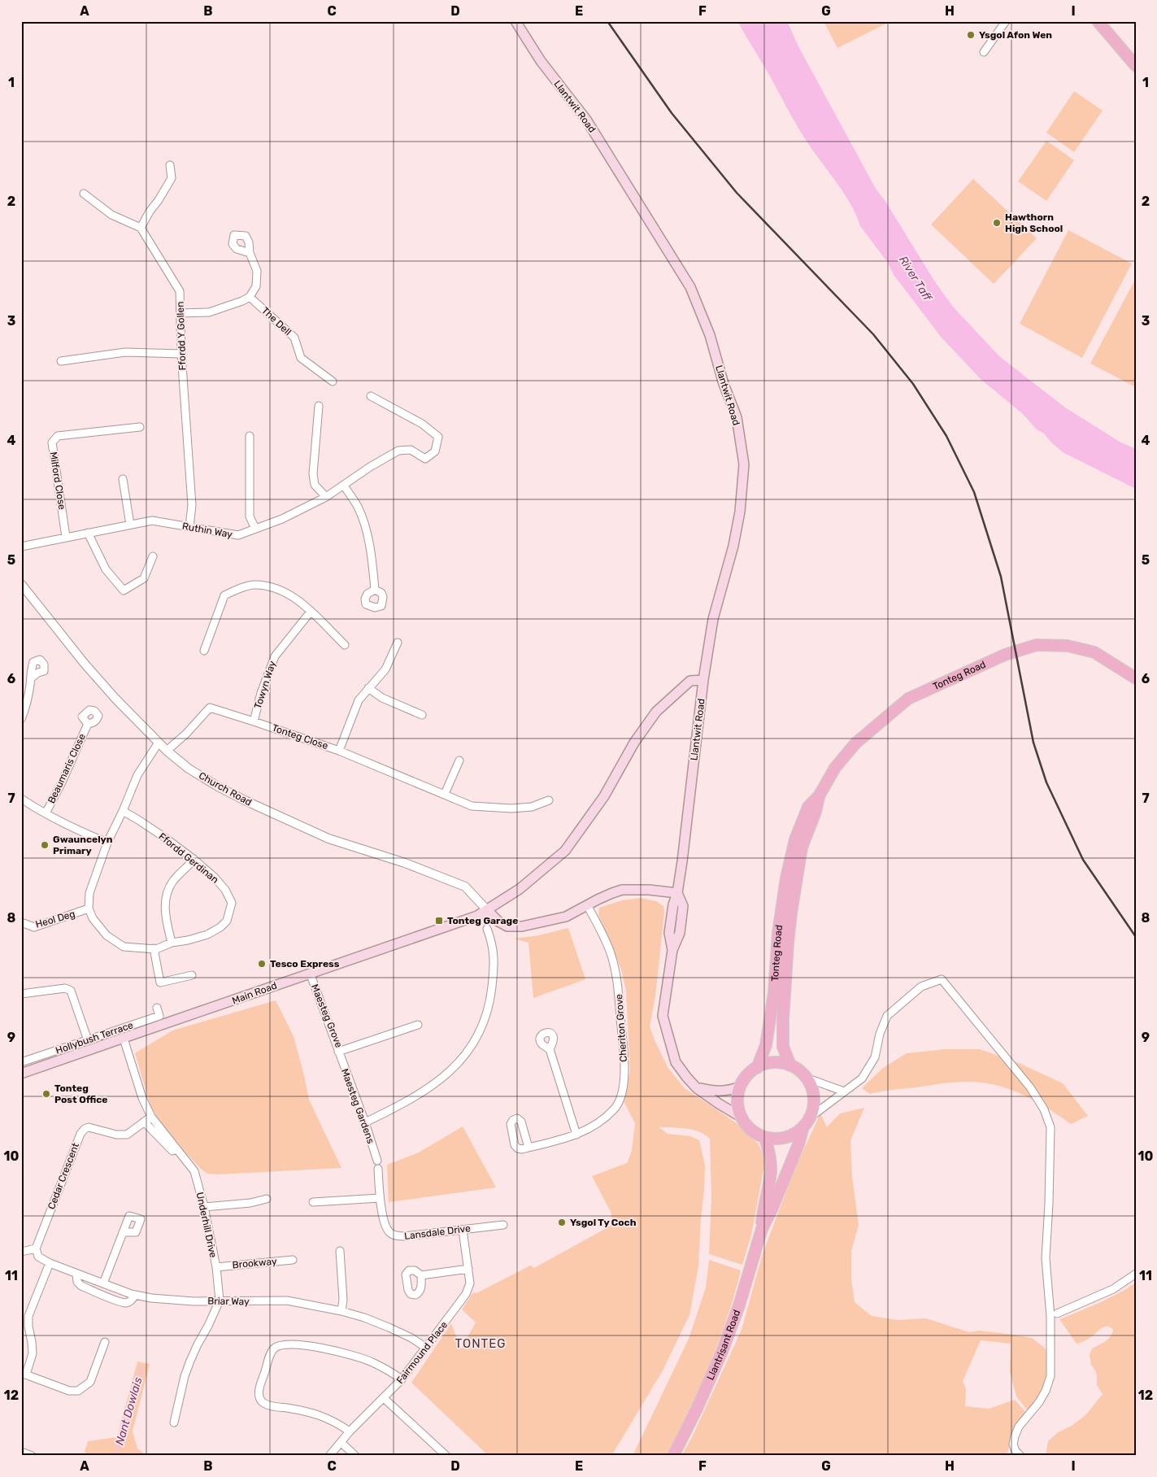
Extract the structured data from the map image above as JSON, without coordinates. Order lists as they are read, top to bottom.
{
  "streets": {
    "main road": [
      "Llantwit Road",
      "Tonteg Road",
      "Main Road",
      "Llantrisant Road"
    ],
    "street": [
      "The Dell",
      "Ffordd Y Gollen",
      "Milford Close",
      "Ruthin Way",
      "Towyn Way",
      "Tonteg Close",
      "Beaumaris Close",
      "Church Road",
      "Ffordd Gerdinan",
      "Heol Deg",
      "Maesteg Grove",
      "Cheriton Grove",
      "Hollybush Terrace",
      "Maesteg Gardens",
      "Cedar Crescent",
      "Underhill Drive",
      "Lansdale Drive",
      "Brookway",
      "Briar Way",
      "Fairmound Place"
    ]
  },
  "crossings": [
    ["Llantwit Road", "Main Road"],
    ["Ffordd Y Gollen", "Ruthin Way"],
    ["Milford Close", "Ruthin Way"],
    ["Tonteg Road", "Llantrisant Road"],
    ["Towyn Way", "Tonteg Close"],
    ["Tonteg Close", "Church Road"],
    ["Church Road", "Main Road"],
    ["Ffordd Gerdinan", "Heol Deg"],
    ["Main Road", "Maesteg Grove"],
    ["Main Road", "Underhill Drive"],
    ["Maesteg Grove", "Maesteg Gardens"],
    ["Cedar Crescent", "Underhill Drive"],
    ["Cedar Crescent", "Briar Way"],
    ["Underhill Drive", "Brookway"],
    ["Underhill Drive", "Briar Way"],
    ["Lansdale Drive", "Fairmound Place"],
    ["Briar Way", "Fairmound Place"]
  ],
  "districts": ["TONTEG"],
  "water": ["River Taff", "Nant Dowlais"],
  "places": {
    "other": [
      "Ysgol Afon Wen",
      "Hawthorn High School",
      "Gwauncelyn Primary",
      "Tesco Express",
      "Tonteg Post Office",
      "Ysgol Ty Coch"
    ],
    "transit": ["Tonteg Garage"]
  },
  "grid": {
    "columns": [
      "A",
      "B",
      "C",
      "D",
      "E",
      "F",
      "G",
      "H",
      "I"
    ],
    "rows": [
      "1",
      "2",
      "3",
      "4",
      "5",
      "6",
      "7",
      "8",
      "9",
      "10",
      "11",
      "12"
    ]
  }
}
